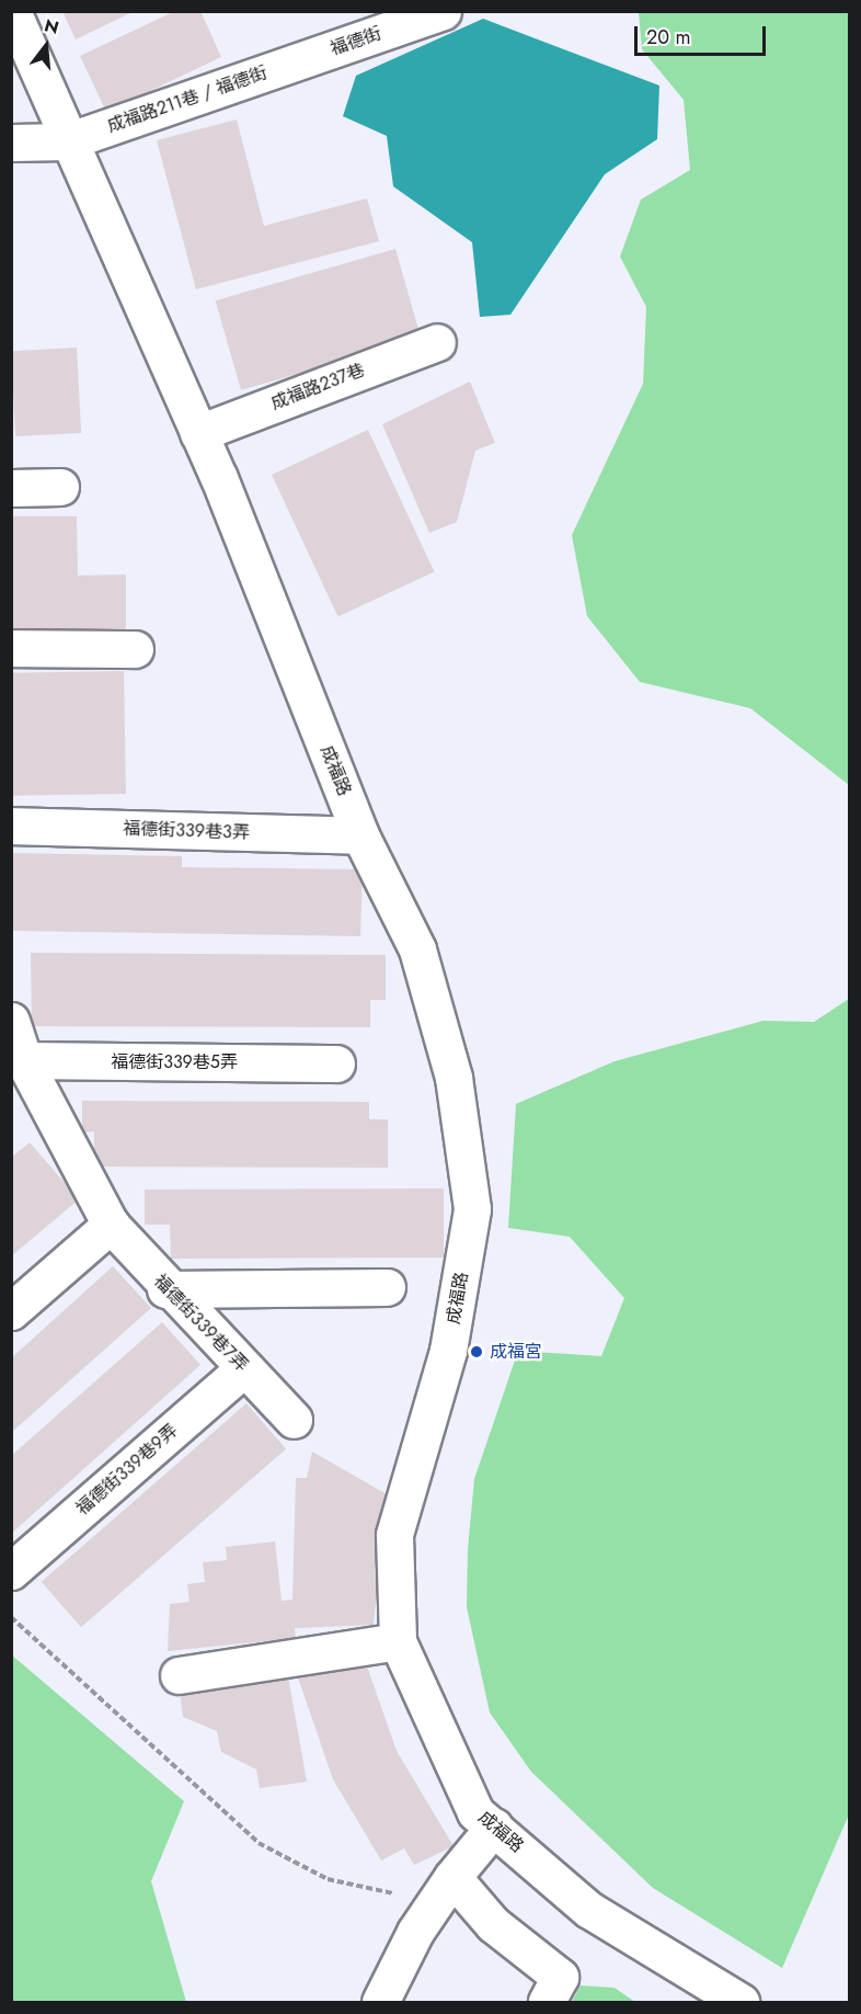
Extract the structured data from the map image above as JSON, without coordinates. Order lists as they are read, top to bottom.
{
  "streets": {
    "street": [
      "福德街",
      "成福路211巷 / 福德街",
      "成福路237巷",
      "成福路",
      "福德街339巷3弄",
      "福德街339巷5弄",
      "福德街339巷7弄",
      "福德街339巷9弄"
    ]
  },
  "crossings": [
    ["福德街", "成福路211巷 / 福德街"],
    ["成福路211巷 / 福德街", "成福路"],
    ["成福路237巷", "成福路"],
    ["成福路", "福德街339巷3弄"],
    ["福德街339巷5弄", "福德街339巷7弄"],
    ["福德街339巷7弄", "福德街339巷9弄"]
  ],
  "places": ["成福宮"],
  "scale_bar": "20 m",
  "north": "top"
}
